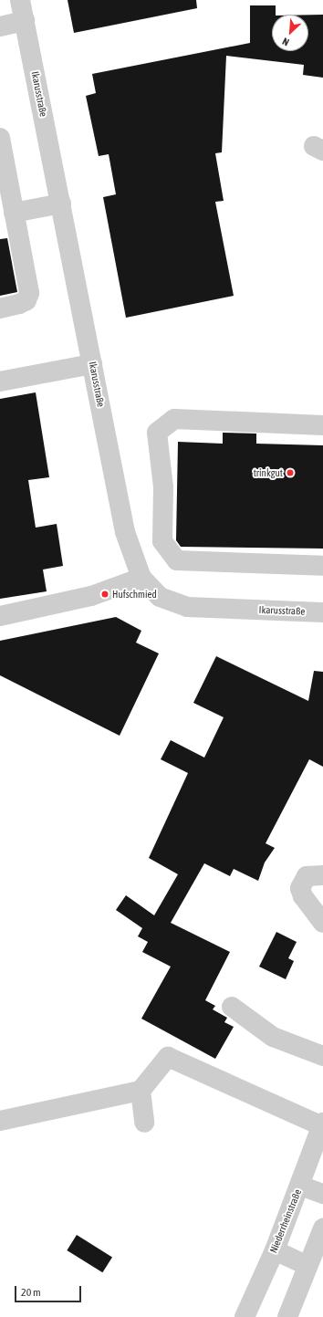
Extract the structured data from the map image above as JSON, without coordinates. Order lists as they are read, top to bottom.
{
  "streets": {
    "street": ["Ikarusstraße", "Niederrheinstraße"]
  },
  "places": ["trinkgut", "Hufschmied"],
  "scale_bar": "20 m",
  "north": "bottom left"
}
